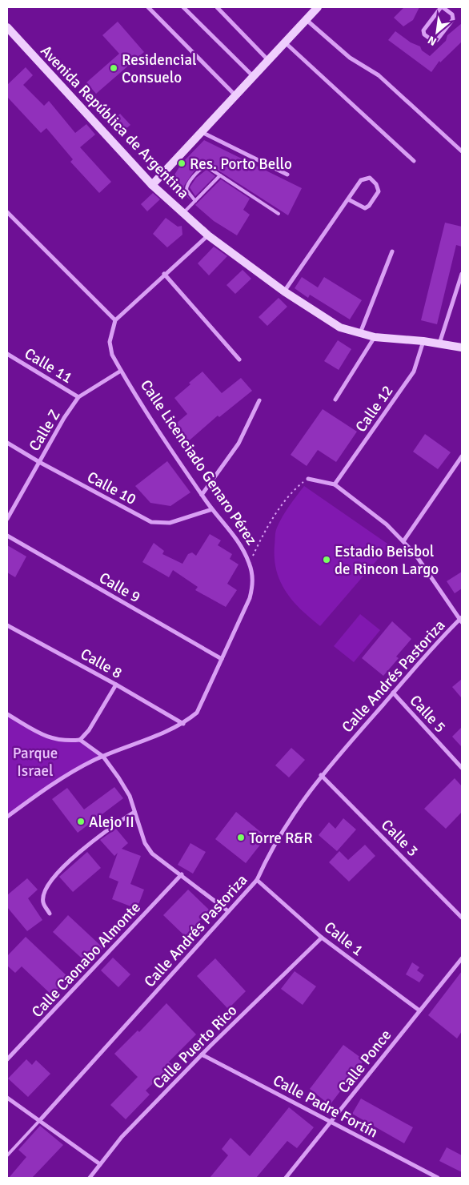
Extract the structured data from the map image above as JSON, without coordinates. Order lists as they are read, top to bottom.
{
  "streets": {
    "main road": ["Avenida República de Argentina"],
    "street": [
      "Calle 11",
      "Calle 12",
      "Calle Z",
      "Calle Licenciado Genaro Pérez",
      "Calle 10",
      "Calle 9",
      "Calle 8",
      "Calle Andrés Pastoriza",
      "Calle 5",
      "Calle 3",
      "Calle 1",
      "Calle Caonabo Almonte",
      "Calle Puerto Rico",
      "Calle Ponce",
      "Calle Padre Fortín"
    ]
  },
  "crossings": [
    ["Avenida República de Argentina", "Calle 12"],
    ["Calle 11", "Calle Z"],
    ["Calle Z", "Calle Licenciado Genaro Pérez"],
    ["Calle Z", "Calle 10"],
    ["Calle Licenciado Genaro Pérez", "Calle 10"],
    ["Calle Licenciado Genaro Pérez", "Calle 9"],
    ["Calle Licenciado Genaro Pérez", "Calle 8"],
    ["Calle Andrés Pastoriza", "Calle 5"],
    ["Calle Andrés Pastoriza", "Calle 3"],
    ["Calle Andrés Pastoriza", "Calle 1"],
    ["Calle 1", "Calle Puerto Rico"],
    ["Calle 1", "Calle Ponce"],
    ["Calle Puerto Rico", "Calle Padre Fortín"],
    ["Calle Ponce", "Calle Padre Fortín"]
  ],
  "parks": ["Parque Israel"],
  "places": [
    "Residencial Consuelo",
    "Res. Porto Bello",
    "Estadio Beisbol de Rincon Largo",
    "Alejo II",
    "Torre R&R"
  ],
  "north": "bottom left"
}
